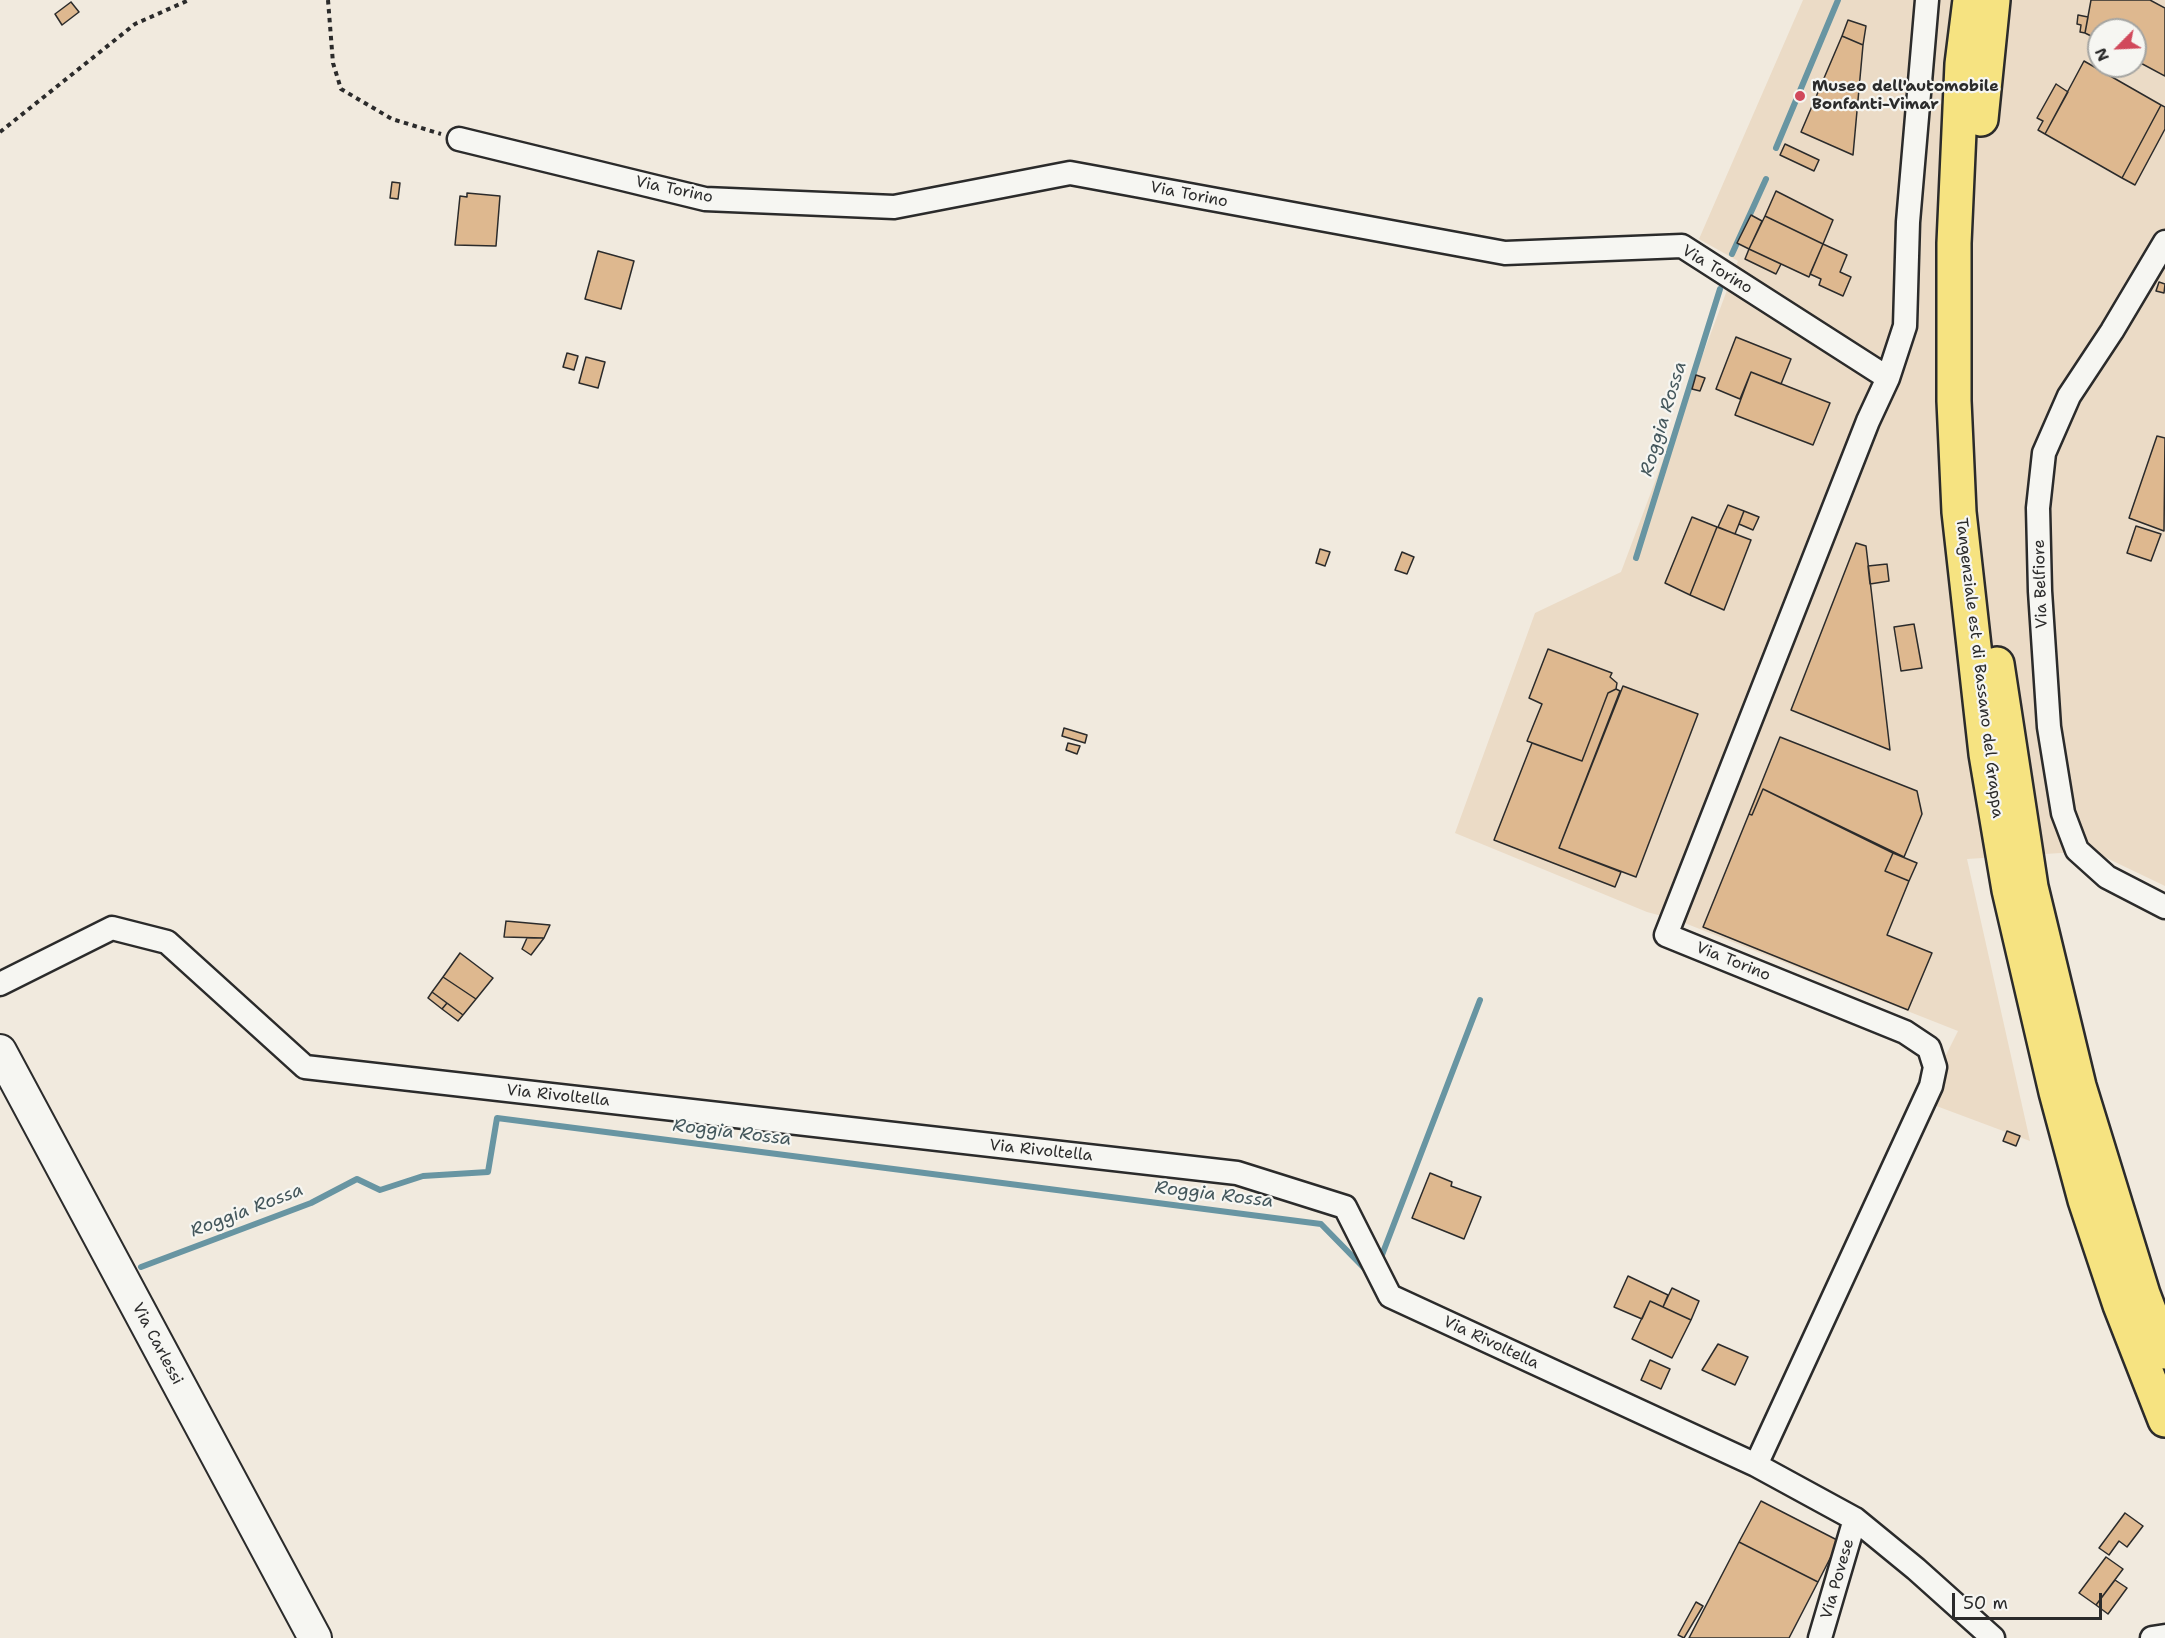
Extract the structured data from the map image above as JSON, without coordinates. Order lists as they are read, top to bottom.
{
  "streets": {
    "highway": ["Tangenziale est di Bassano del Grappa"],
    "main road": ["Via Carlessi"],
    "street": [
      "Via Torino",
      "Via Belfiore",
      "Via Rivoltella",
      "Via Povese"
    ]
  },
  "crossings": [
    ["Via Torino", "Via Rivoltella"],
    ["Via Rivoltella", "Via Povese"]
  ],
  "water": ["Roggia Rossa"],
  "places": ["Museo dell'automobile Bonfanti-Vimar"],
  "scale_bar": "50 m",
  "north": "bottom left"
}
